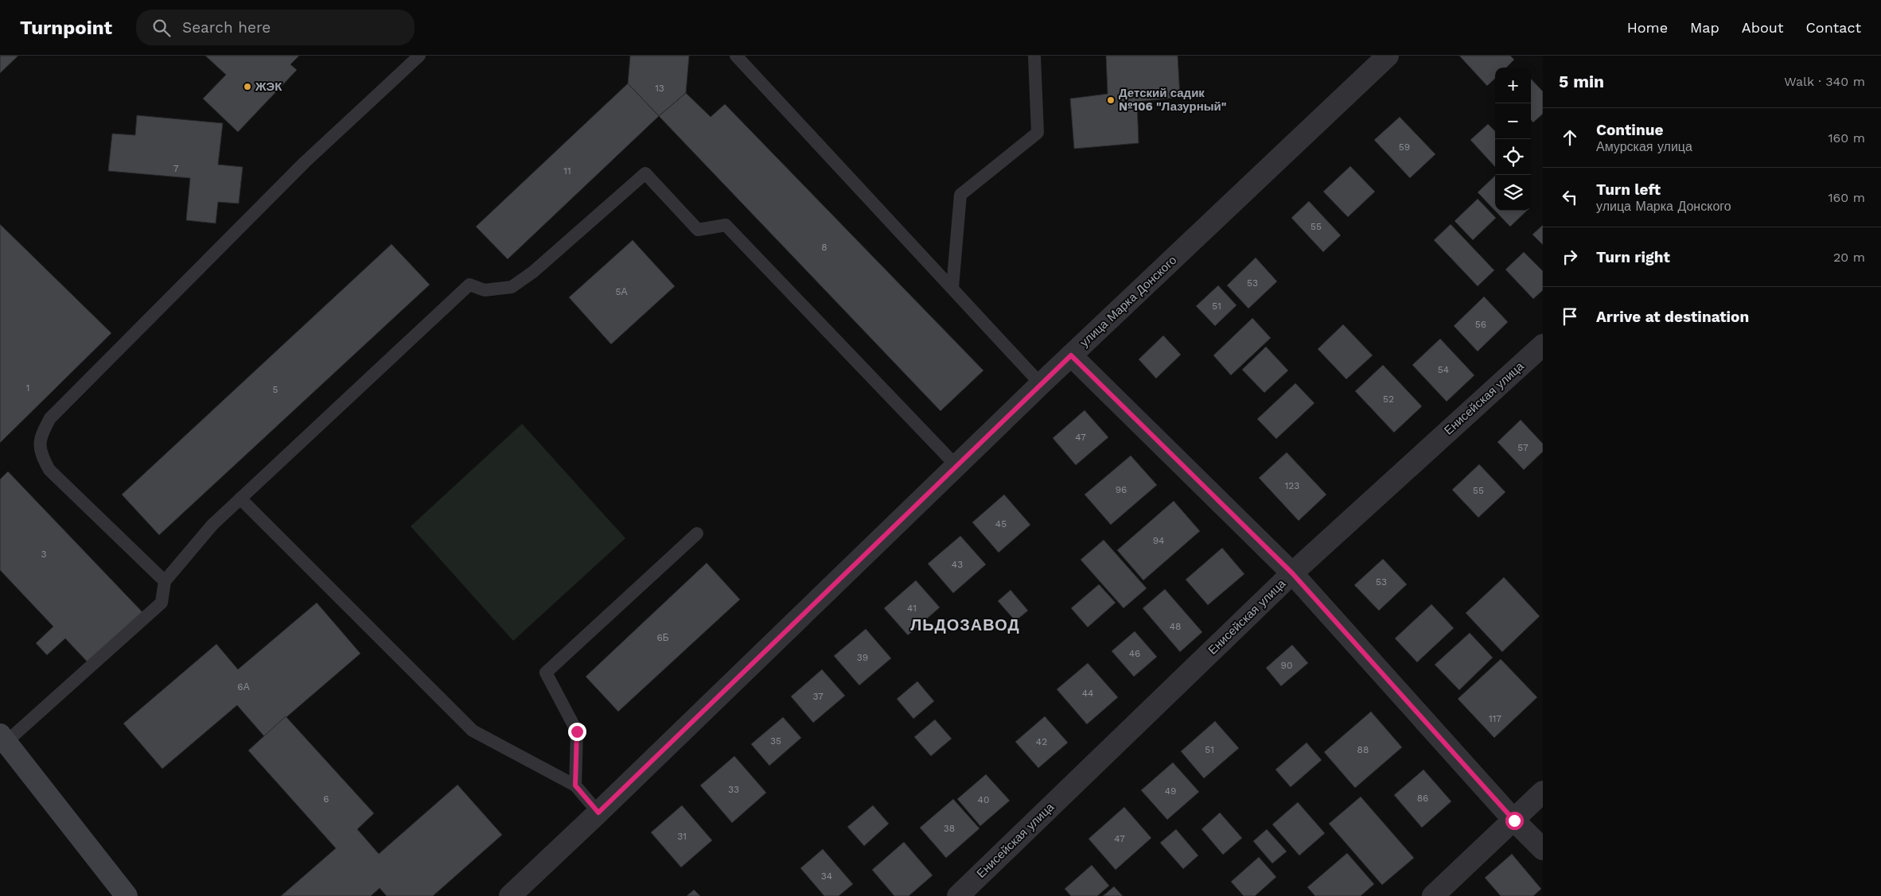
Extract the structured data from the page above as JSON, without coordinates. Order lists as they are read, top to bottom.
{
  "streets": {
    "street": ["улица Марка Донского", "Енисейская улица"]
  },
  "districts": ["ЛЬДОЗАВОД"],
  "places": ["ЖЭК", "Детский садик №106 \"Лазурный\""],
  "house_numbers": [
    "13",
    "59",
    "7",
    "11",
    "55",
    "8",
    "53",
    "5А",
    "51",
    "56",
    "54",
    "1",
    "5",
    "52",
    "47",
    "57",
    "123",
    "96",
    "55",
    "45",
    "94",
    "3",
    "43",
    "53",
    "41",
    "48",
    "6Б",
    "46",
    "39",
    "90",
    "6А",
    "44",
    "37",
    "117",
    "35",
    "42",
    "51",
    "88",
    "33",
    "49",
    "86",
    "6",
    "40",
    "38",
    "31",
    "47",
    "34"
  ],
  "page": {
    "header": "Turnpoint",
    "search": "Search here",
    "nav": [
      "Home",
      "Map",
      "About",
      "Contact"
    ],
    "heading": ["5 min", "Walk · 340 m"],
    "map_buttons": ["+", "−"],
    "list": [
      ["Continue", "Амурская улица", "160 m"],
      ["Turn left", "улица Марка Донского", "160 m"],
      ["Turn right", "20 m"],
      "Arrive at destination"
    ]
  }
}
